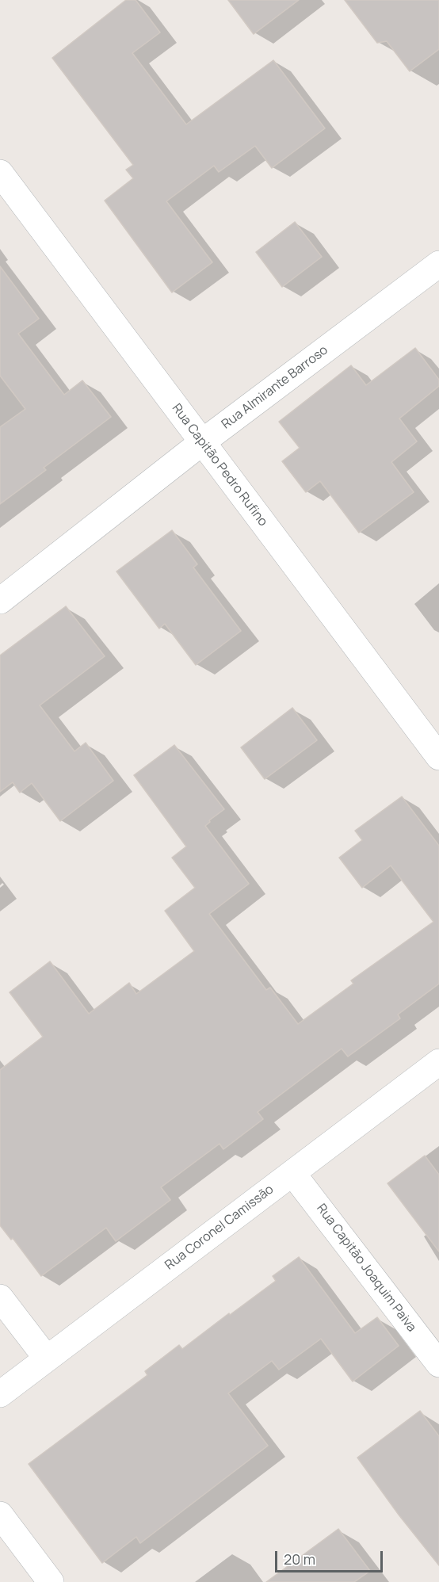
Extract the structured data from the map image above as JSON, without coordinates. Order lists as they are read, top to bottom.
{
  "streets": {
    "street": [
      "Rua Almirante Barroso",
      "Rua Capitão Pedro Rufino",
      "Rua Coronel Camissão",
      "Rua Capitão Joaquim Paiva"
    ]
  },
  "crossings": [
    ["Rua Almirante Barroso", "Rua Capitão Pedro Rufino"],
    ["Rua Coronel Camissão", "Rua Capitão Joaquim Paiva"]
  ],
  "scale_bar": "20 m"
}
